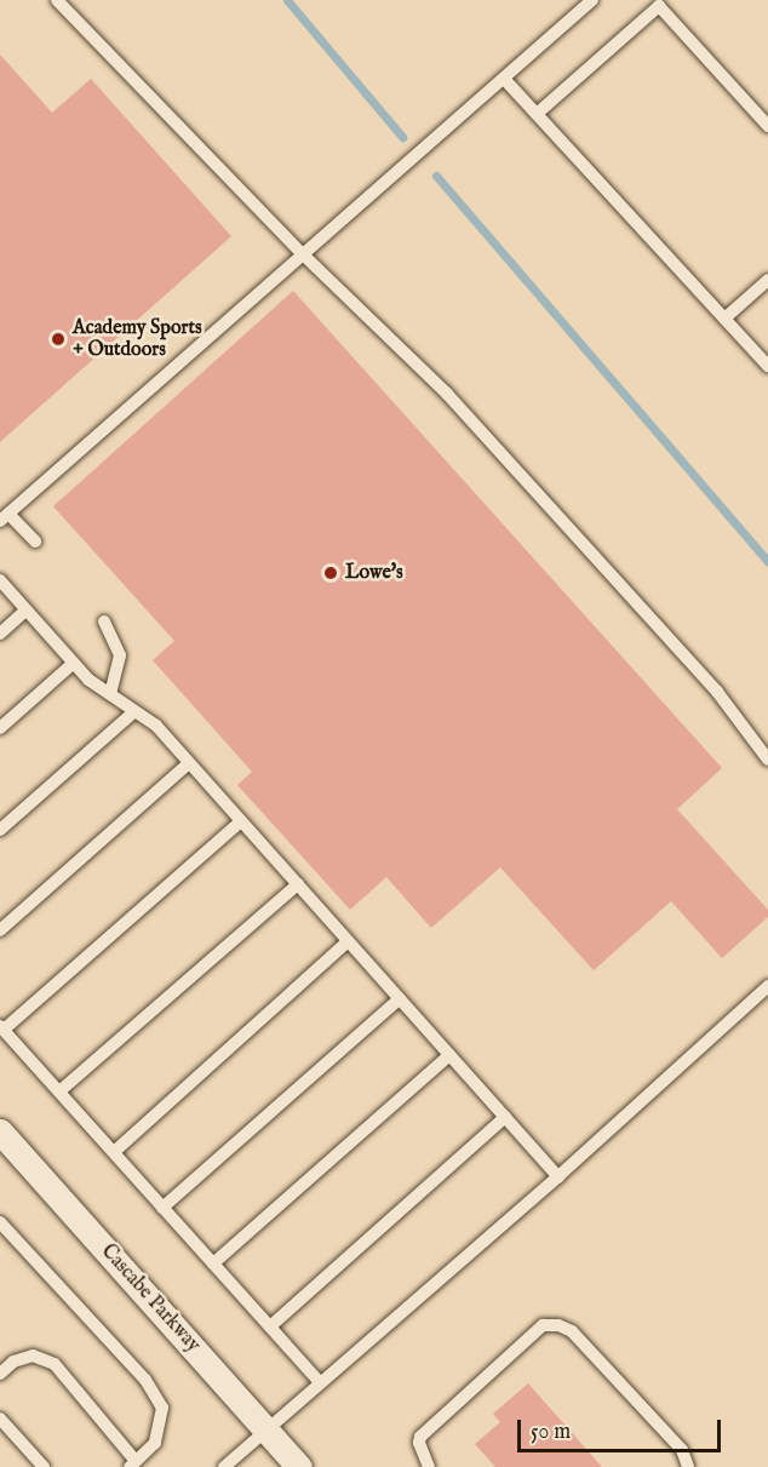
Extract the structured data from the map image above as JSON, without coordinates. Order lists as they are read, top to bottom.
{
  "streets": {
    "street": ["Cascabe Parkway"]
  },
  "places": ["Academy Sports + Outdoors", "Lowe's"],
  "scale_bar": "50 m"
}
